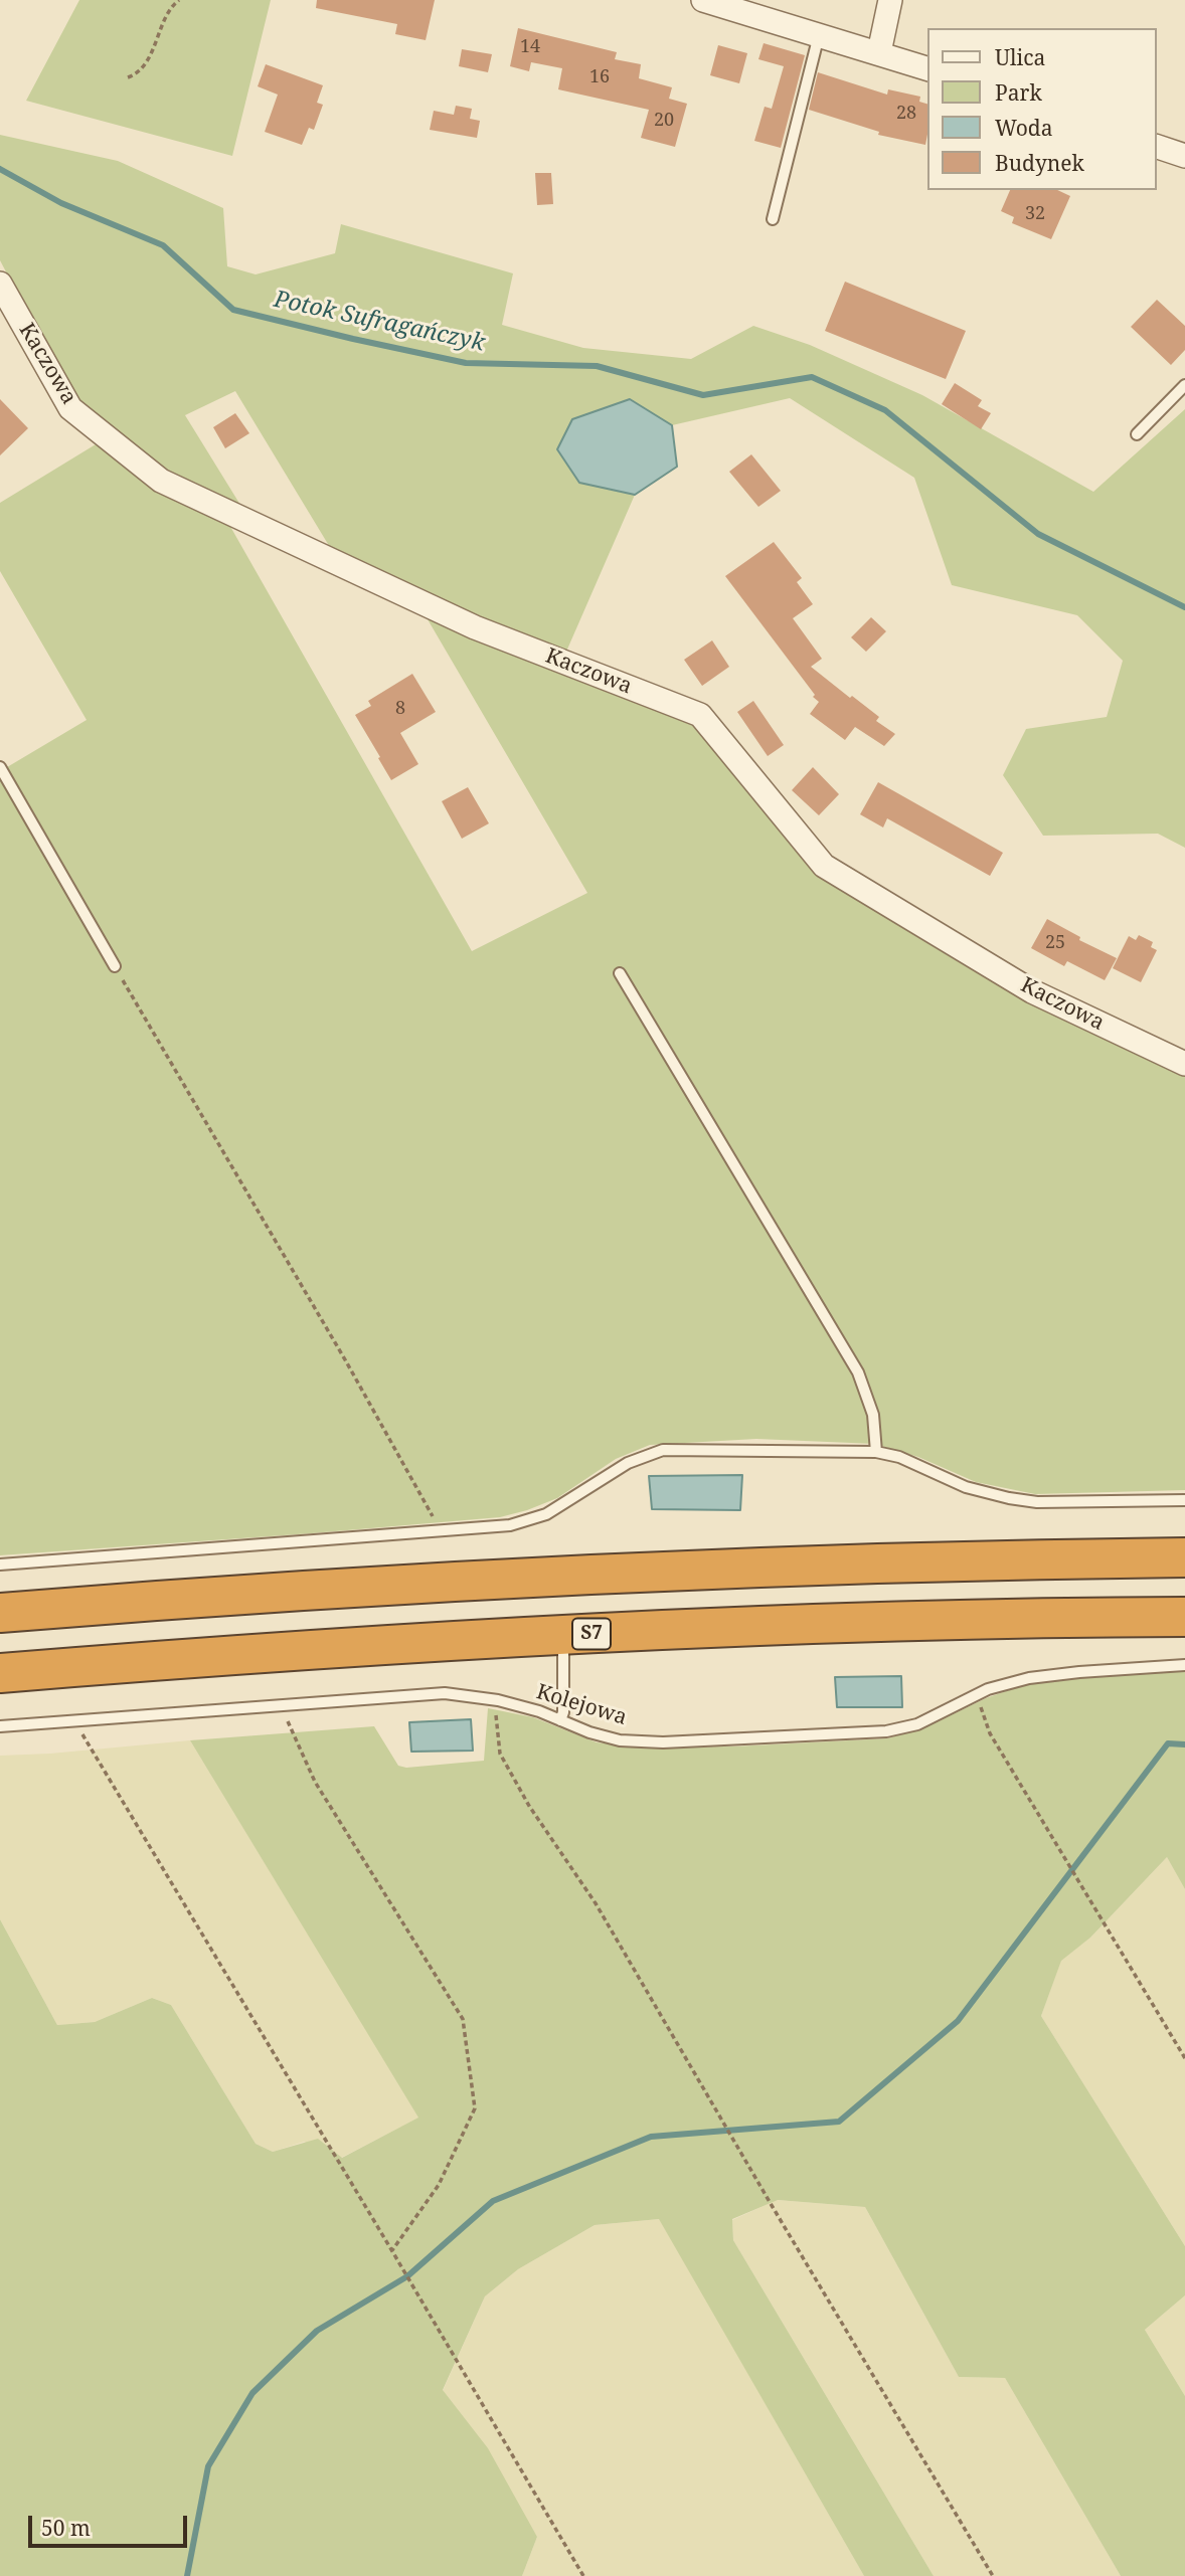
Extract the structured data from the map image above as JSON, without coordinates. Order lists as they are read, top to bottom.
{
  "streets": {
    "highway": ["S7"],
    "street": ["Kaczowa"],
    "lane": ["Kolejowa"]
  },
  "water": ["Potok Sufragańczyk"],
  "house_numbers": [
    "14",
    "16",
    "28",
    "20",
    "32",
    "8",
    "25"
  ],
  "legend": [
    "Ulica",
    "Park",
    "Woda",
    "Budynek"
  ],
  "scale_bar": "50 m"
}
